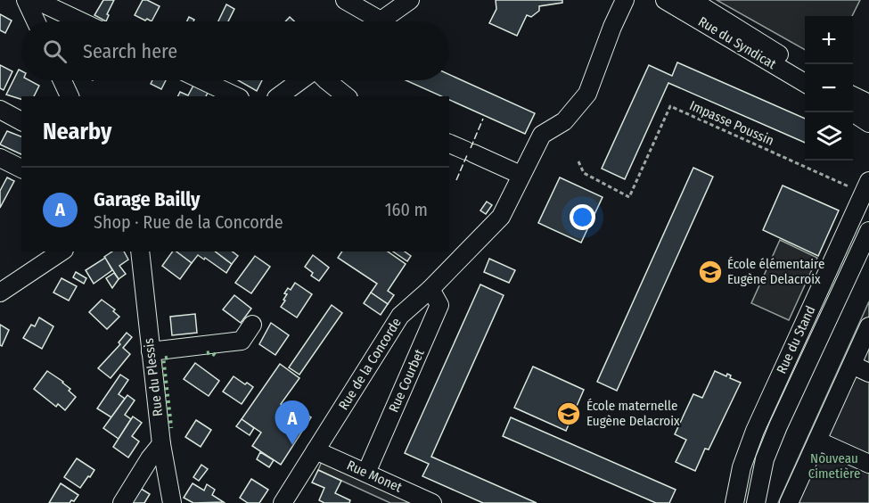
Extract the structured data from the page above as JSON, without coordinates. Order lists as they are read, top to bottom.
{
  "streets": {
    "street": [
      "Rue du Syndicat",
      "Rue du Stand",
      "Rue de la Concorde",
      "Rue du Plessis",
      "Rue Courbet",
      "Rue Monet"
    ],
    "path": ["Impasse Poussin"]
  },
  "crossings": [
    ["Rue de la Concorde", "Rue Courbet"],
    ["Rue de la Concorde", "Rue Monet"],
    ["Rue Courbet", "Rue Monet"]
  ],
  "parks": ["Nouveau Cimetière"],
  "places": {
    "school or university": ["École élémentaire Eugène Delacroix", "École maternelle Eugène Delacroix"]
  },
  "page": {
    "map_buttons": ["+", "−"],
    "search": "Search here",
    "heading": "Nearby",
    "list": [
      {
        "mark": "A",
        "name": "Garage Bailly",
        "note": "Shop · Rue de la Concorde",
        "value": "160 m"
      }
    ],
    "pins": "A"
  }
}
